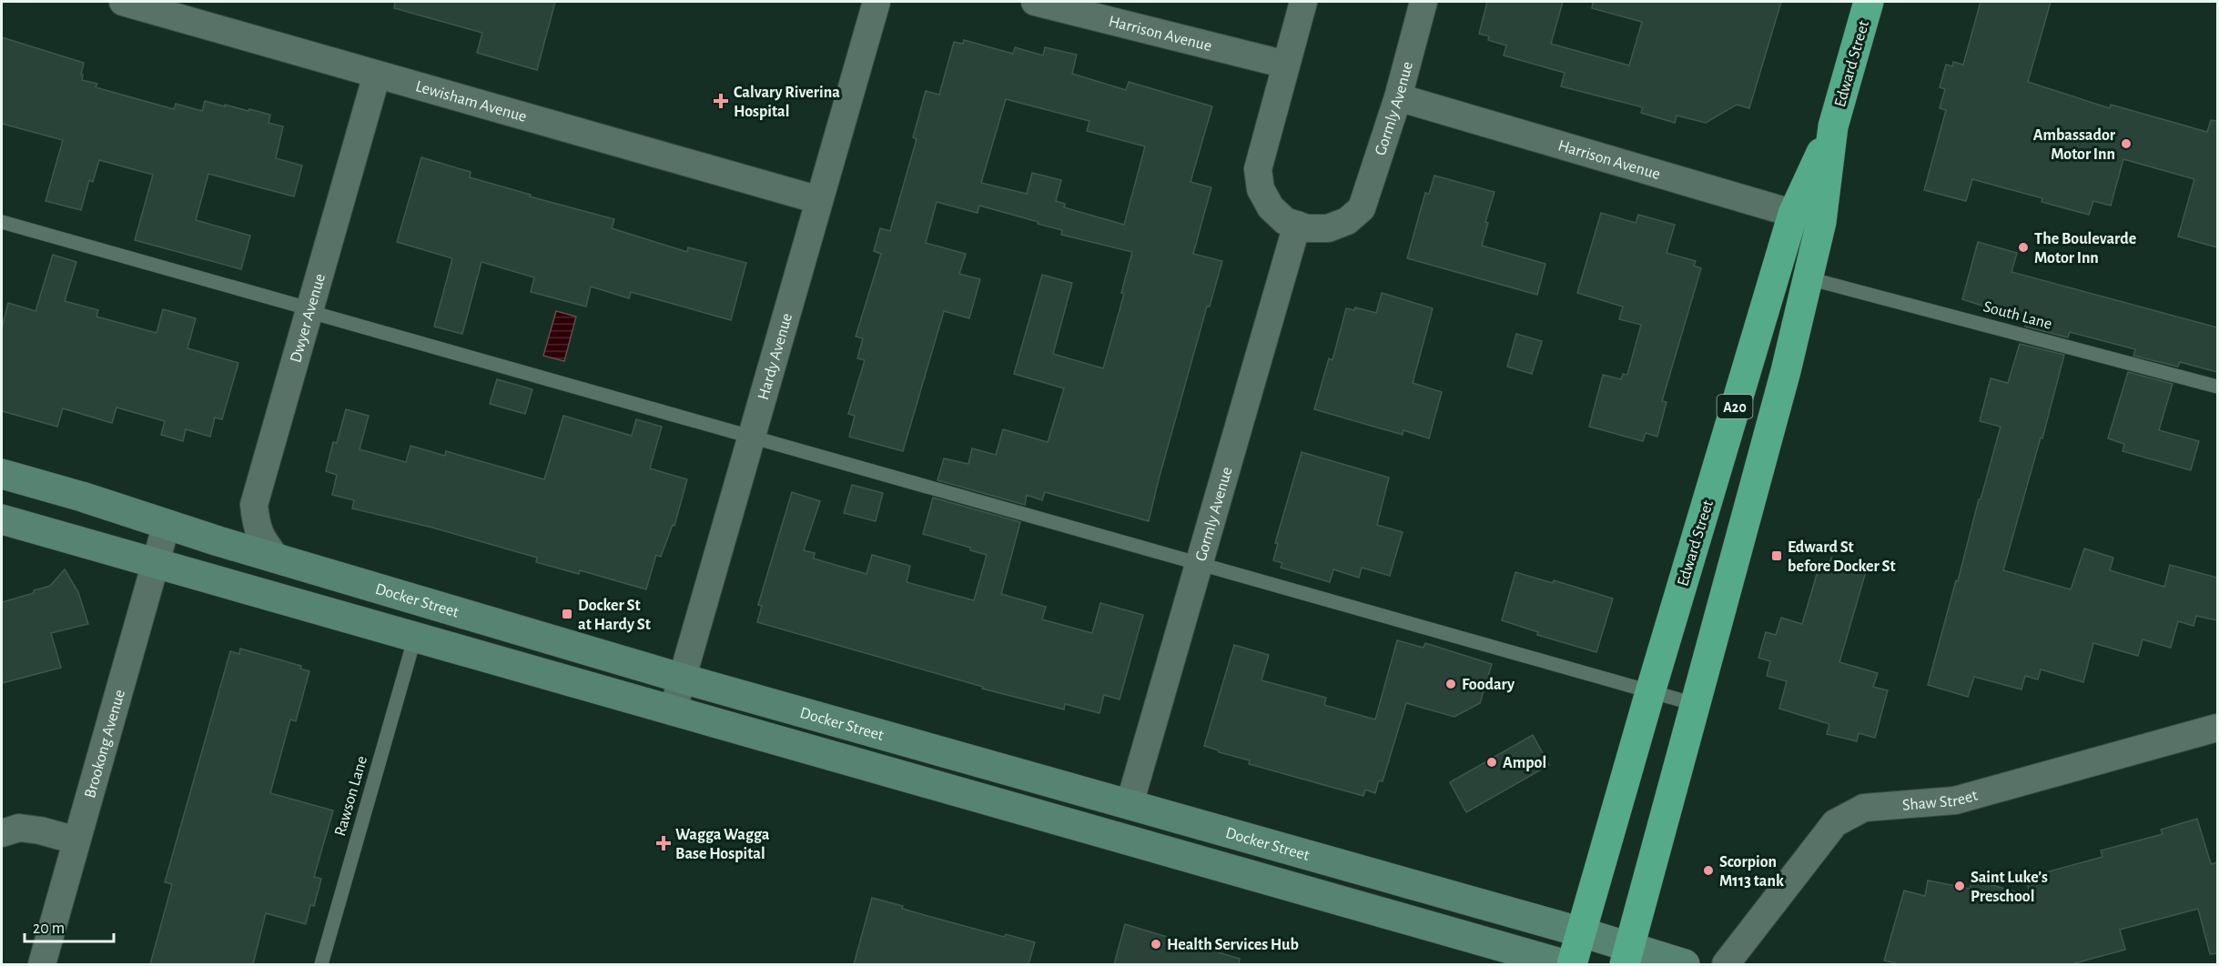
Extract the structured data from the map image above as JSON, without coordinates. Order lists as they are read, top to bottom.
{
  "streets": {
    "highway": ["Edward Street", "A20"],
    "main road": ["Docker Street"],
    "street": [
      "Harrison Avenue",
      "Lewisham Avenue",
      "Gormly Avenue",
      "Dwyer Avenue",
      "Hardy Avenue",
      "Brookong Avenue",
      "Shaw Street"
    ],
    "lane": ["South Lane", "Rawson Lane"]
  },
  "crossings": [
    ["Harrison Avenue", "Edward Street"],
    ["Harrison Avenue", "Gormly Avenue"],
    ["Edward Street", "South Lane"],
    ["Edward Street", "Docker Street"],
    ["Lewisham Avenue", "Dwyer Avenue"],
    ["Lewisham Avenue", "Hardy Avenue"],
    ["Gormly Avenue", "Docker Street"],
    ["Dwyer Avenue", "Docker Street"],
    ["Hardy Avenue", "Docker Street"],
    ["Docker Street", "Brookong Avenue"],
    ["Docker Street", "Rawson Lane"]
  ],
  "places": {
    "health": ["Calvary Riverina Hospital", "Wagga Wagga Base Hospital"],
    "other": [
      "Ambassador Motor Inn",
      "The Boulevarde Motor Inn",
      "Foodary",
      "Ampol",
      "Scorpion M113 tank",
      "Saint Luke’s Preschool",
      "Health Services Hub"
    ],
    "transit": ["Edward St before Docker St", "Docker St at Hardy St"]
  },
  "scale_bar": "20 m"
}
